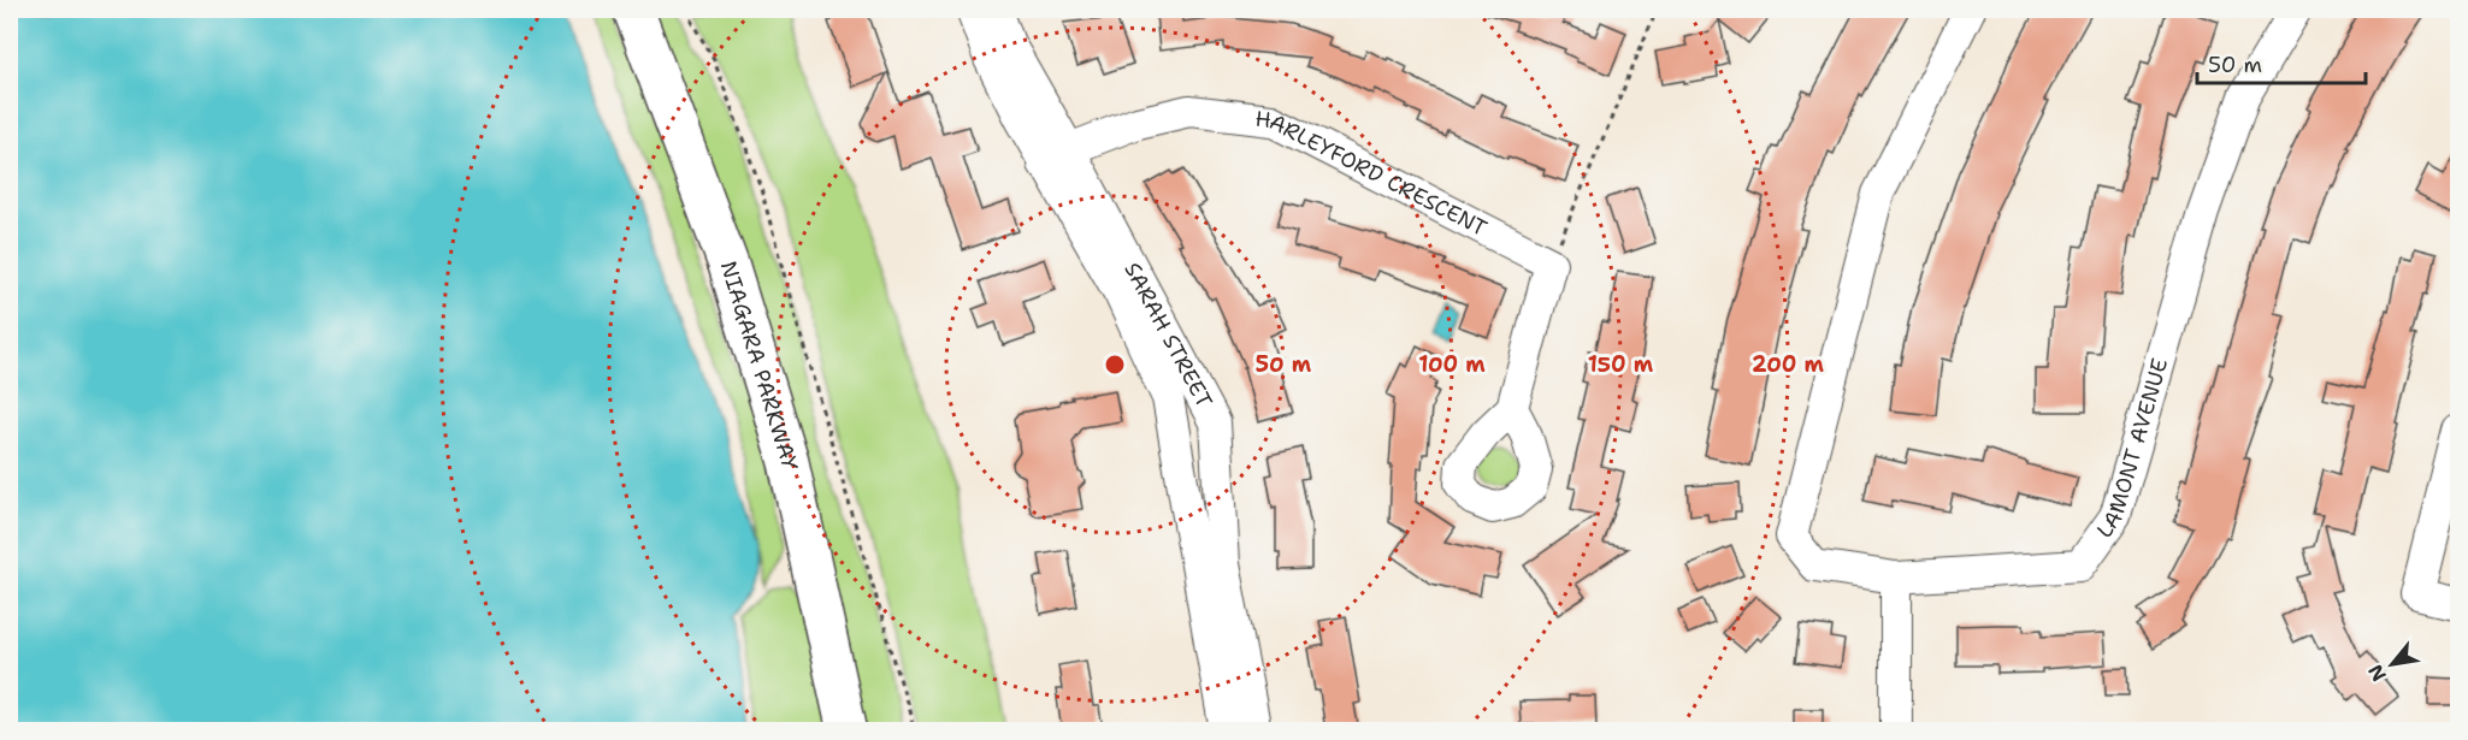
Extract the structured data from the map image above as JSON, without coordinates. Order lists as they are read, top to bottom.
{
  "streets": {
    "main road": ["NIAGARA PARKWAY"],
    "street": ["HARLEYFORD CRESCENT", "SARAH STREET", "LAMONT AVENUE"]
  },
  "crossings": [
    ["HARLEYFORD CRESCENT", "SARAH STREET"]
  ],
  "scale_bar": "50 m",
  "north": "bottom left",
  "rings": [
    "50 m",
    "100 m",
    "150 m",
    "200 m"
  ]
}
